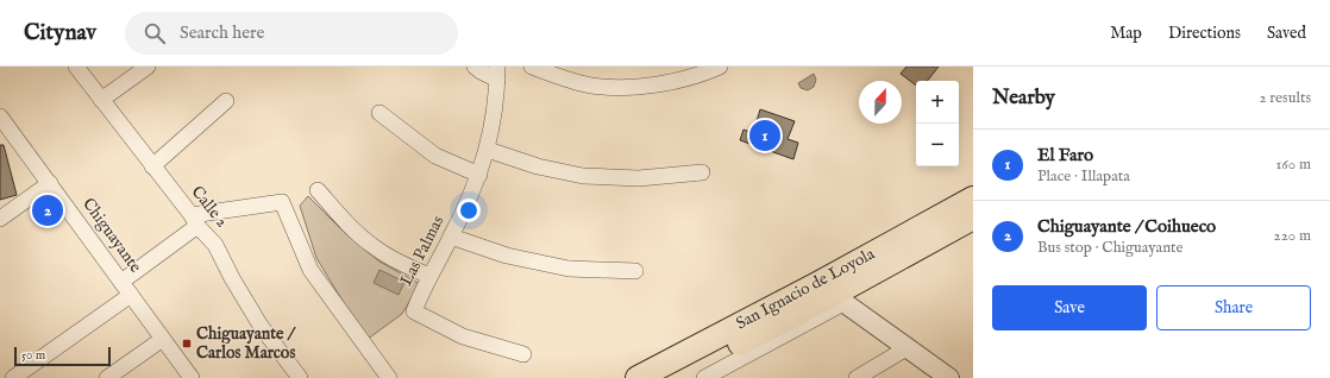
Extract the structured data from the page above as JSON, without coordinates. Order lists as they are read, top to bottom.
{
  "streets": {
    "main road": ["San Ignacio de Loyola"],
    "street": ["Calle 2", "Chiguayante", "Las Palmas"]
  },
  "places": {
    "transit": ["Chiguayante / Carlos Marcos"]
  },
  "scale_bar": "50 m",
  "north": "top",
  "page": {
    "header": "Citynav",
    "search": "Search here",
    "nav": ["Map", "Directions", "Saved"],
    "heading": ["Nearby", "2 results"],
    "map_buttons": ["+", "−"],
    "pins": ["1", "2"],
    "list": [
      {
        "mark": "1",
        "name": "El Faro",
        "note": "Place · Illapata",
        "value": "160 m"
      },
      {
        "mark": "2",
        "name": "Chiguayante / Coihueco",
        "note": "Bus stop · Chiguayante",
        "value": "220 m"
      }
    ],
    "buttons": ["Save", "Share"],
    "scale": "50 m"
  }
}
